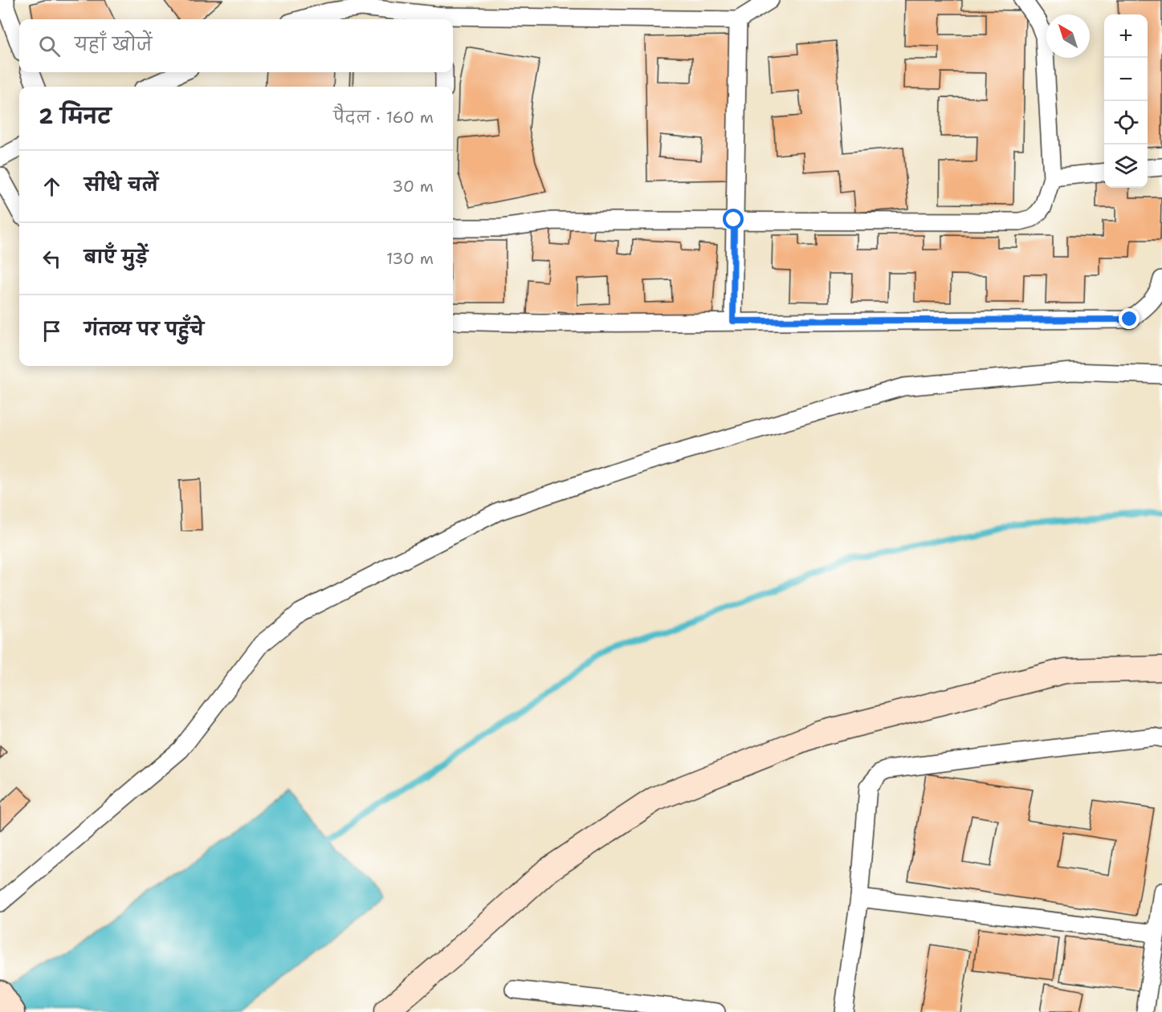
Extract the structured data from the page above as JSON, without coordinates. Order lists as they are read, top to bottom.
{
  "north": "top left",
  "page": {
    "map_buttons": ["+", "−"],
    "search": "यहाँ खोजें",
    "heading": ["2 मिनट", "पैदल · 160 m"],
    "list": [
      ["सीधे चलें", "30 m"],
      ["बाएँ मुड़ें", "130 m"],
      "गंतव्य पर पहुँचे"
    ]
  }
}
